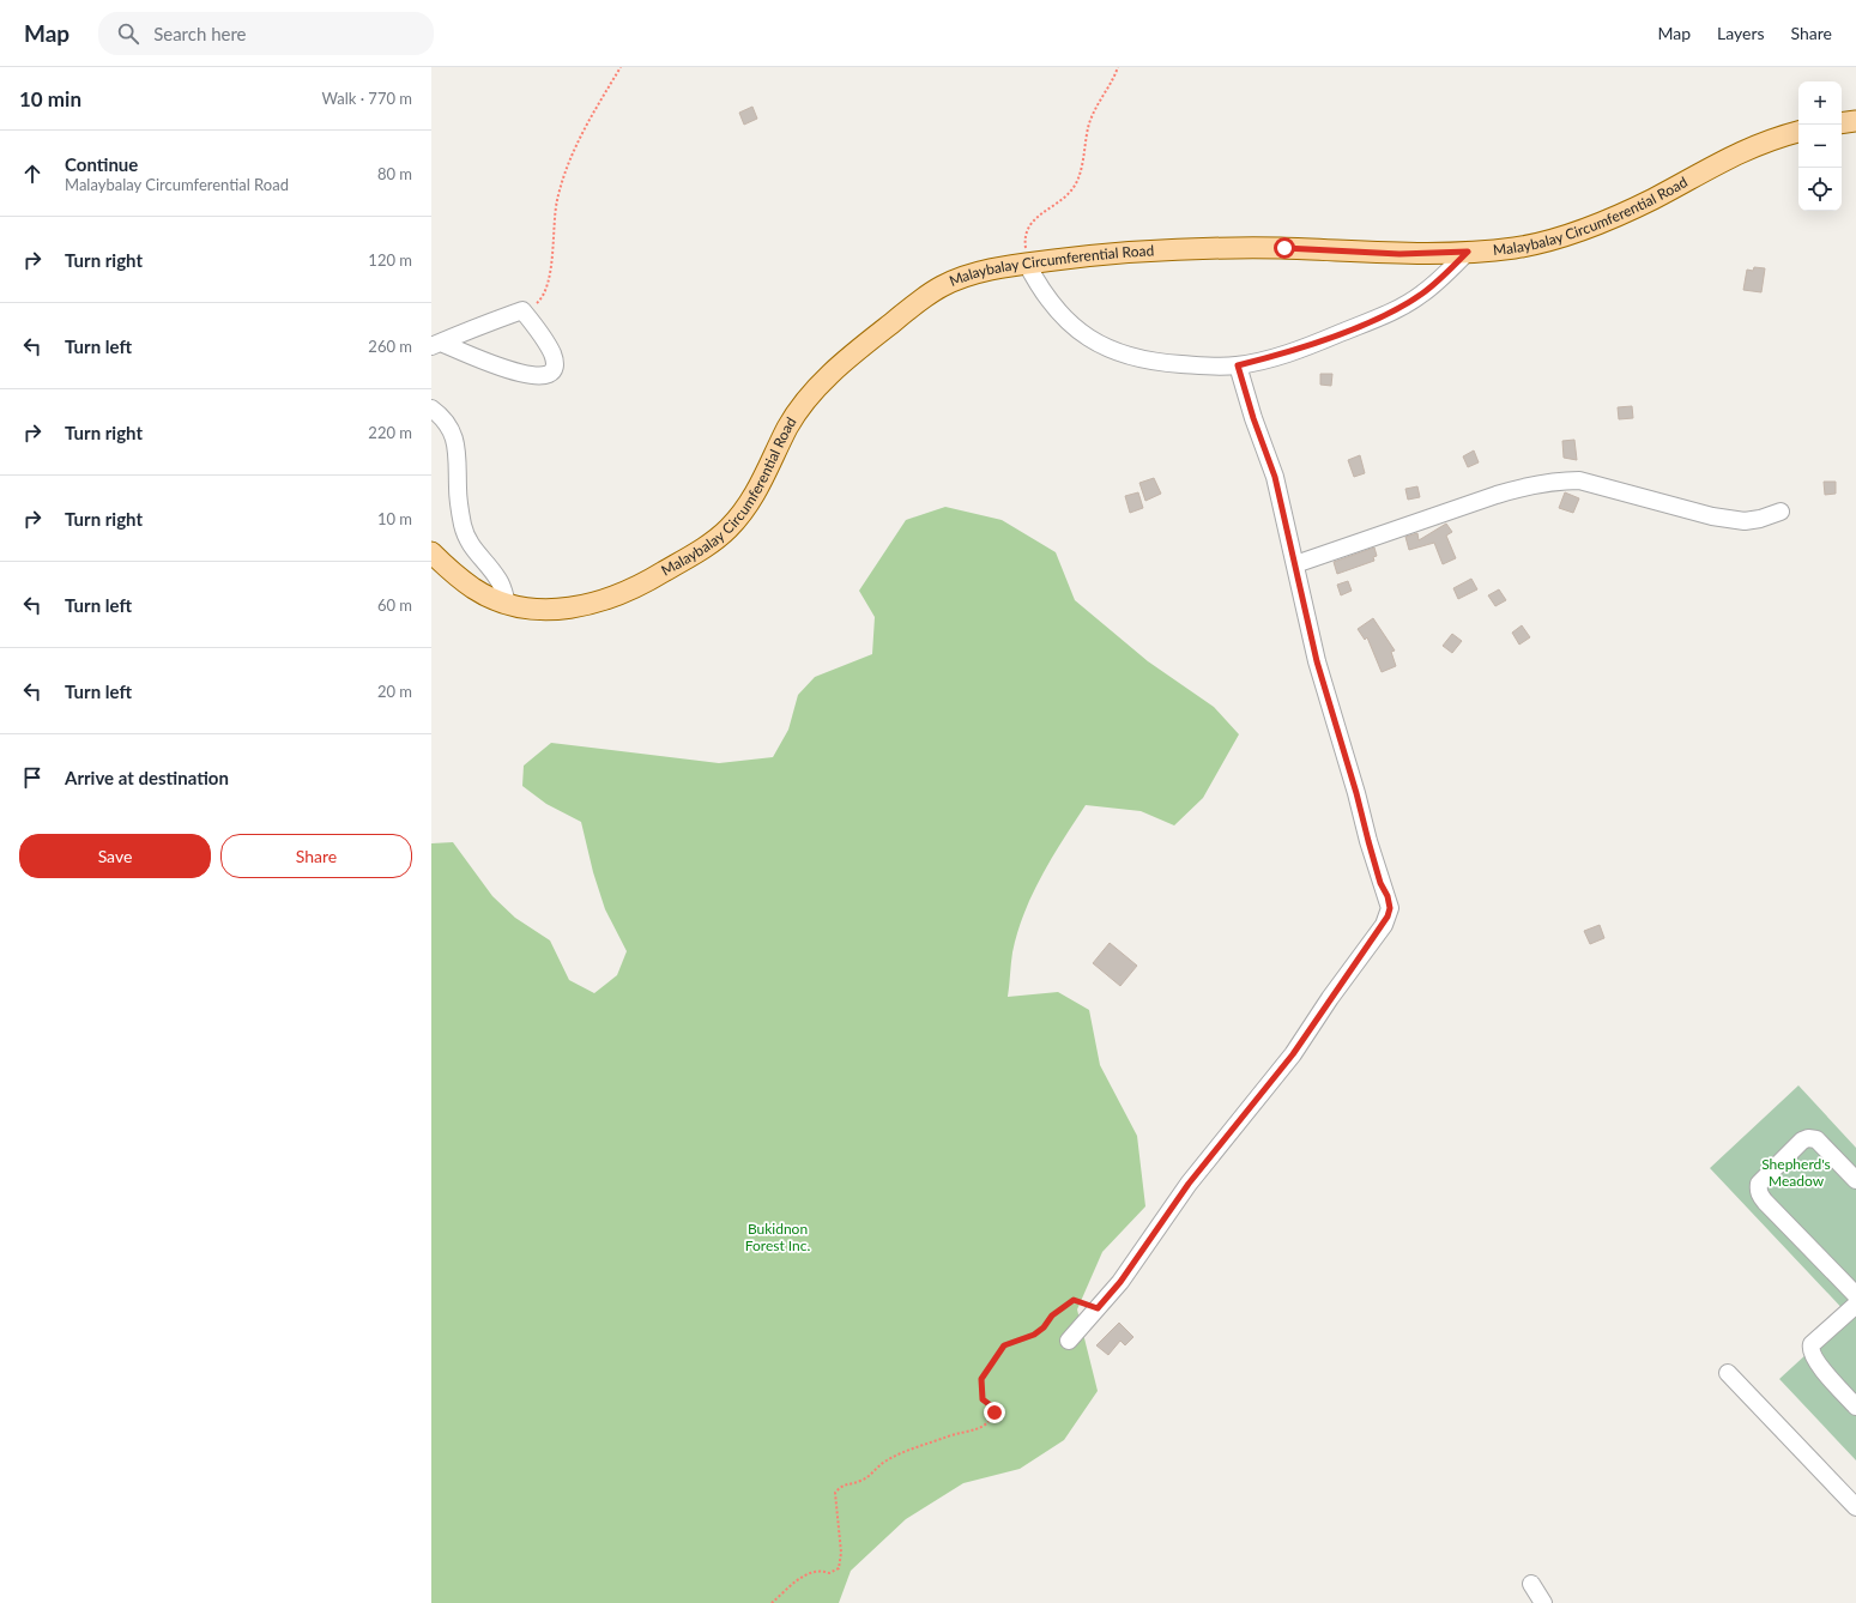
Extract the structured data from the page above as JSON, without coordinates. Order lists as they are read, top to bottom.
{
  "streets": {
    "main road": ["Malaybalay Circumferential Road"]
  },
  "parks": ["Shepherd's Meadow", "Bukidnon Forest Inc."],
  "page": {
    "header": "Map",
    "search": "Search here",
    "nav": ["Map", "Layers", "Share"],
    "heading": ["10 min", "Walk · 770 m"],
    "map_buttons": ["+", "−"],
    "list": [
      ["Continue", "Malaybalay Circumferential Road", "80 m"],
      ["Turn right", "120 m"],
      ["Turn left", "260 m"],
      ["Turn right", "220 m"],
      ["Turn right", "10 m"],
      ["Turn left", "60 m"],
      ["Turn left", "20 m"],
      "Arrive at destination"
    ],
    "buttons": ["Save", "Share"]
  }
}
